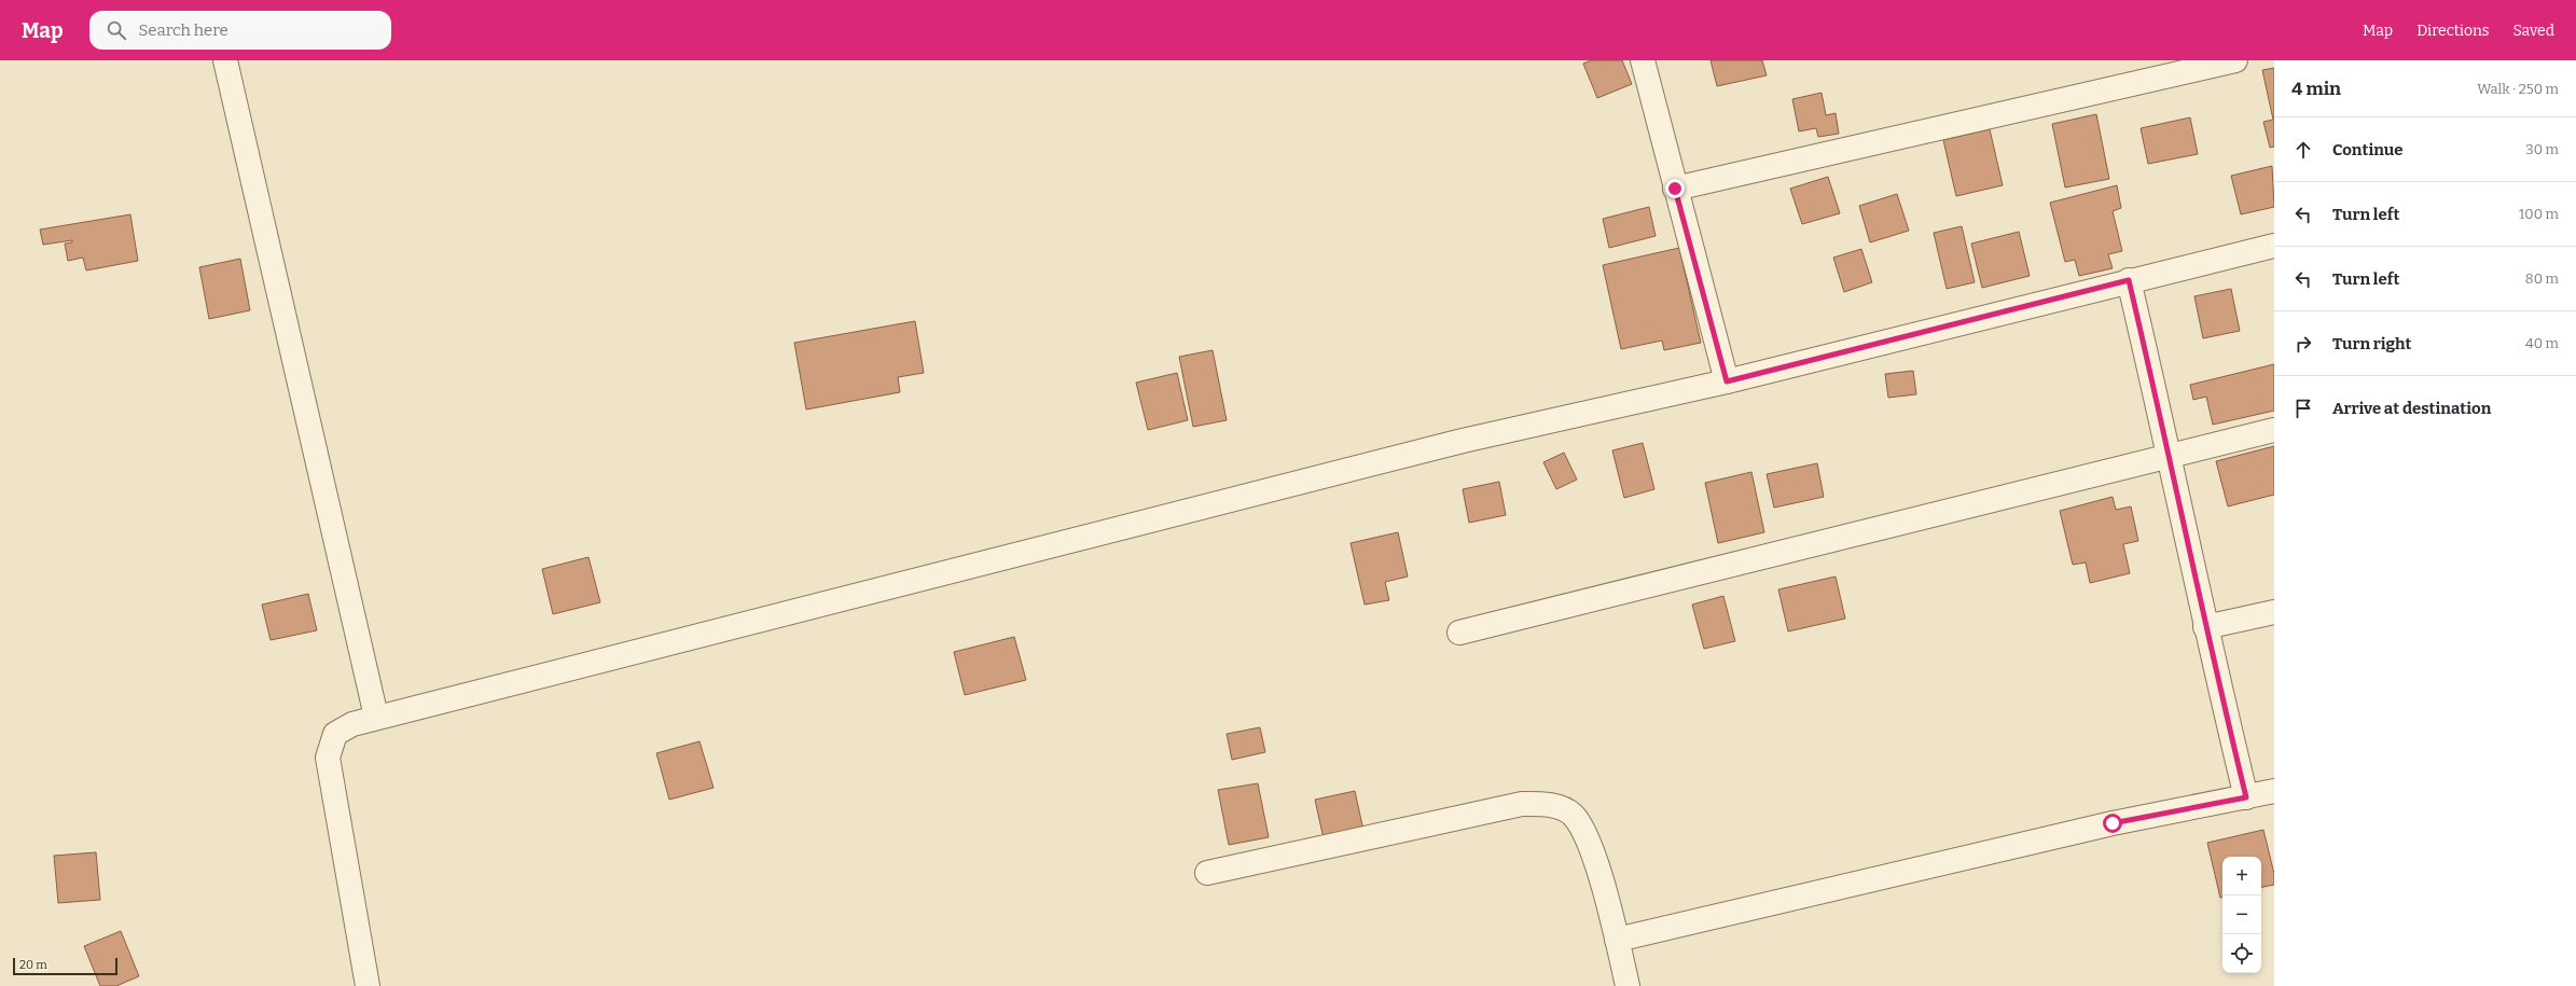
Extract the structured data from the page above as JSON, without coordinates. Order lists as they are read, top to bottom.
{
  "scale_bar": "20 m",
  "page": {
    "header": "Map",
    "search": "Search here",
    "nav": ["Map", "Directions", "Saved"],
    "heading": ["4 min", "Walk · 250 m"],
    "list": [
      ["Continue", "30 m"],
      ["Turn left", "100 m"],
      ["Turn left", "80 m"],
      ["Turn right", "40 m"],
      "Arrive at destination"
    ],
    "map_buttons": ["+", "−"],
    "scale": "20 m"
  }
}
